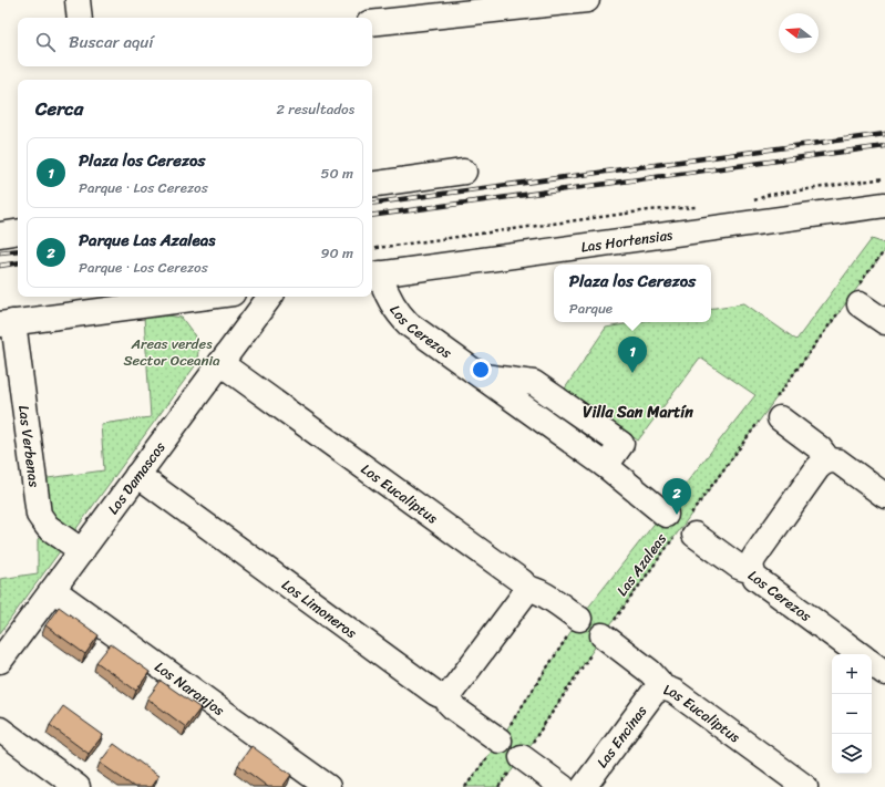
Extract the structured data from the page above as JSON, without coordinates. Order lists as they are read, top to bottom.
{
  "streets": {
    "street": [
      "Las Hortensias",
      "Los Cerezos",
      "Las Verbenas",
      "Los Damascos",
      "Los Eucaliptus",
      "Los Limoneros",
      "Los Naranjos",
      "Las Encinas"
    ],
    "path": ["Las Azaleas"]
  },
  "crossings": [
    ["Las Hortensias", "Los Cerezos"],
    ["Los Cerezos", "Las Azaleas"],
    ["Las Verbenas", "Los Damascos"],
    ["Los Damascos", "Los Eucaliptus"],
    ["Los Damascos", "Los Limoneros"],
    ["Los Damascos", "Los Naranjos"],
    ["Los Eucaliptus", "Las Azaleas"],
    ["Los Eucaliptus", "Las Encinas"]
  ],
  "districts": ["Villa San Martín"],
  "parks": ["Areas verdes Sector Oceania"],
  "north": "left",
  "page": {
    "search": "Buscar aquí",
    "heading": ["Cerca", "2 resultados"],
    "list": [
      {
        "mark": "1",
        "name": "Plaza los Cerezos",
        "note": "Parque · Los Cerezos",
        "value": "50 m"
      },
      {
        "mark": "2",
        "name": "Parque Las Azaleas",
        "note": "Parque · Los Cerezos",
        "value": "90 m"
      }
    ],
    "popup": ["Plaza los Cerezos", "Parque"],
    "pins": ["1", "2"],
    "map_buttons": ["+", "−"]
  }
}
